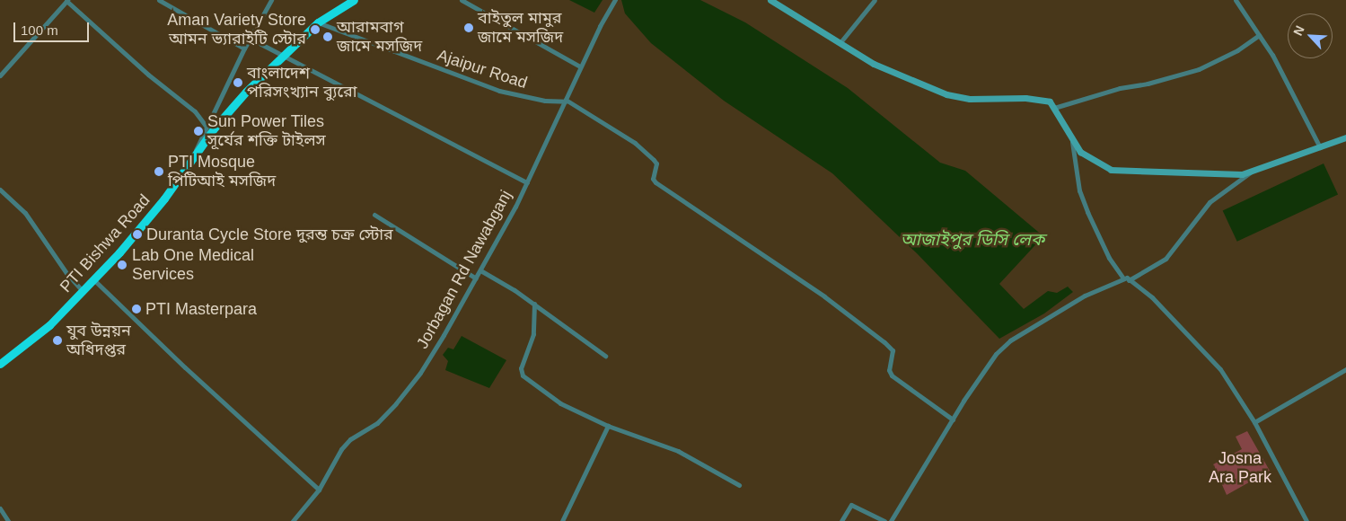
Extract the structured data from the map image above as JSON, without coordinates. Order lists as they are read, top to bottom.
{
  "streets": {
    "highway": ["PTI Bishwa Road"],
    "street": ["Ajaipur Road", "Jorbagan Rd Nawabganj"]
  },
  "crossings": [
    ["Ajaipur Road", "PTI Bishwa Road"],
    ["Ajaipur Road", "Jorbagan Rd Nawabganj"]
  ],
  "water": ["আজাইপুর ডিসি লেক"],
  "parks": ["Josna Ara Park"],
  "places": [
    "বাইতুল মামুর জামে মসজিদ",
    "Aman Variety Store আমন ভ্যারাইটি স্টোর",
    "আরামবাগ জামে মসজিদ",
    "বাংলাদেশ পরিসংখ্যান ব্যুরো",
    "Sun Power Tiles সূর্যের শক্তি টাইলস",
    "PTI Mosque পিটিআই মসজিদ",
    "Duranta Cycle Store দুরন্ত চক্র স্টোর",
    "Lab One Medical Services",
    "PTI Masterpara",
    "যুব উন্নয়ন অধিদপ্তর"
  ],
  "scale_bar": "100 m",
  "north": "top left"
}
